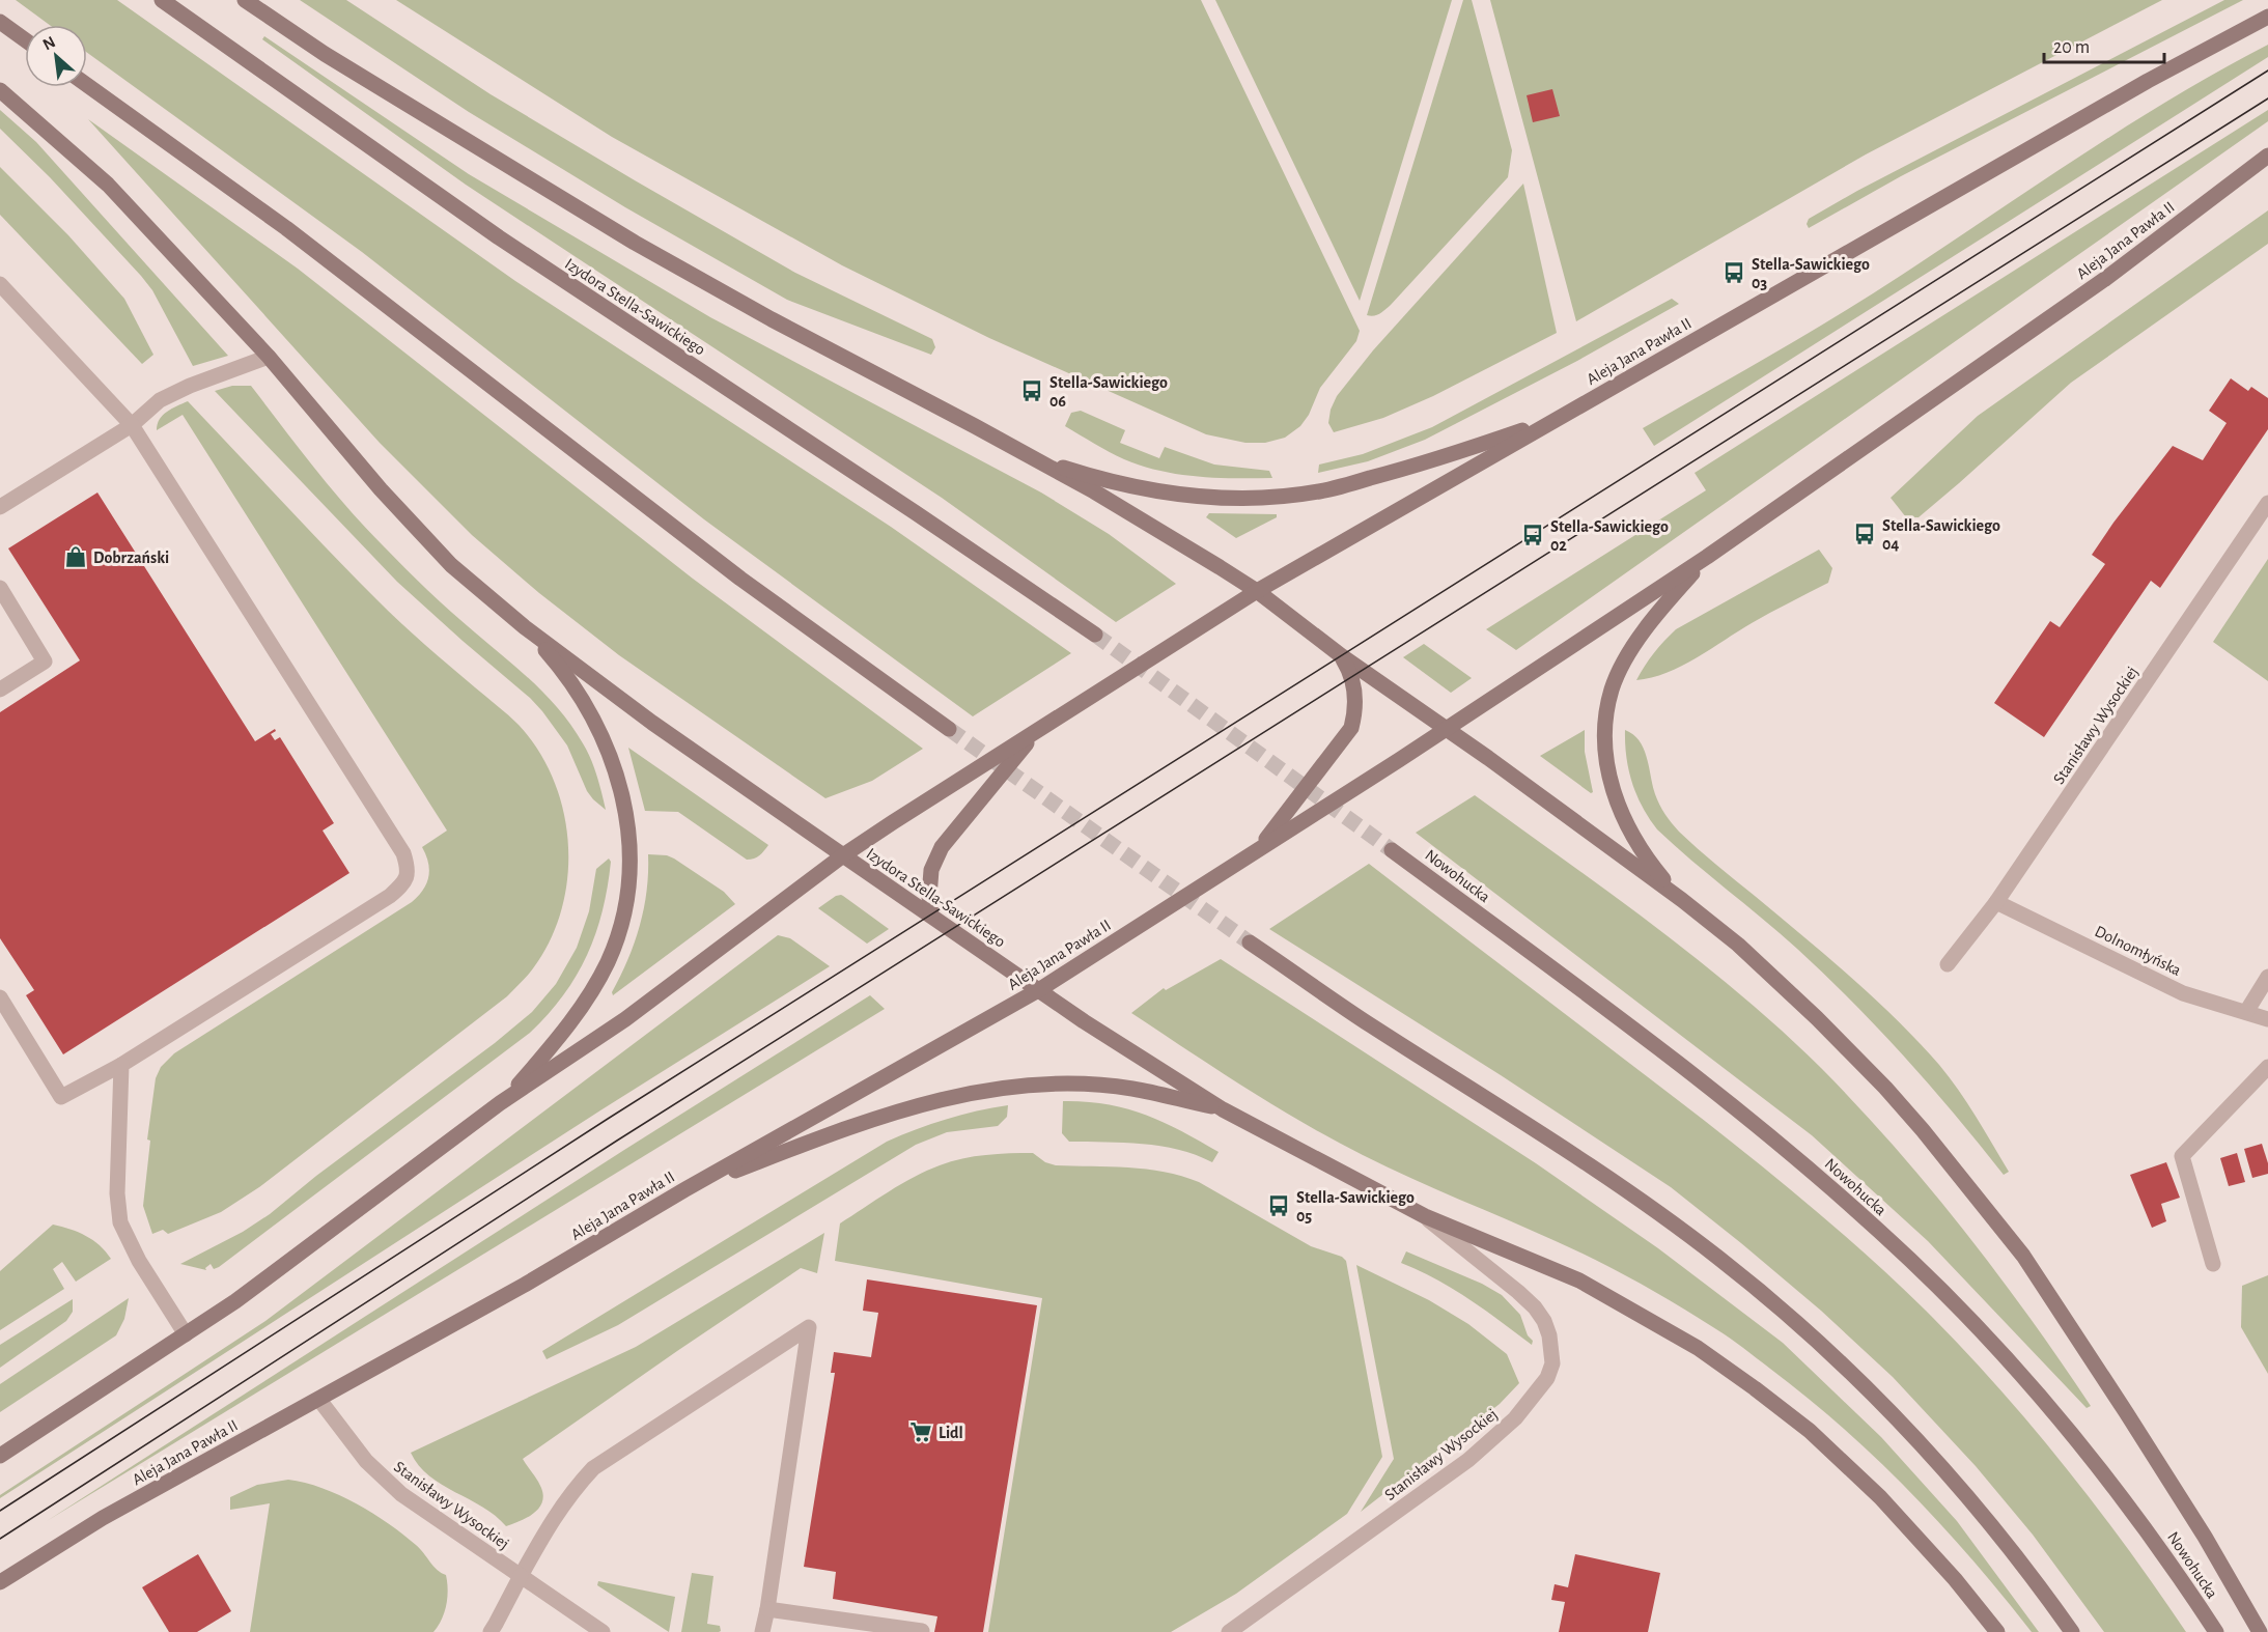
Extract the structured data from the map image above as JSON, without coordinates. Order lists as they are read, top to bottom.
{
  "streets": {
    "main road": ["Aleja Jana Pawła II", "Izydora Stella-Sawickiego", "Nowohucka"],
    "street": ["Stanisławy Wysockiej", "Dolnomłyńska"]
  },
  "crossings": [
    ["Aleja Jana Pawła II", "Izydora Stella-Sawickiego"],
    ["Aleja Jana Pawła II", "Stanisławy Wysockiej"],
    ["Stanisławy Wysockiej", "Dolnomłyńska"]
  ],
  "places": {
    "bus stop": [
      "Stella-Sawickiego 03",
      "Stella-Sawickiego 06",
      "Stella-Sawickiego 04",
      "Stella-Sawickiego 02",
      "Stella-Sawickiego 05"
    ],
    "shop": ["Dobrzański"],
    "supermarket": ["Lidl"]
  },
  "scale_bar": "20 m",
  "north": "top left"
}
